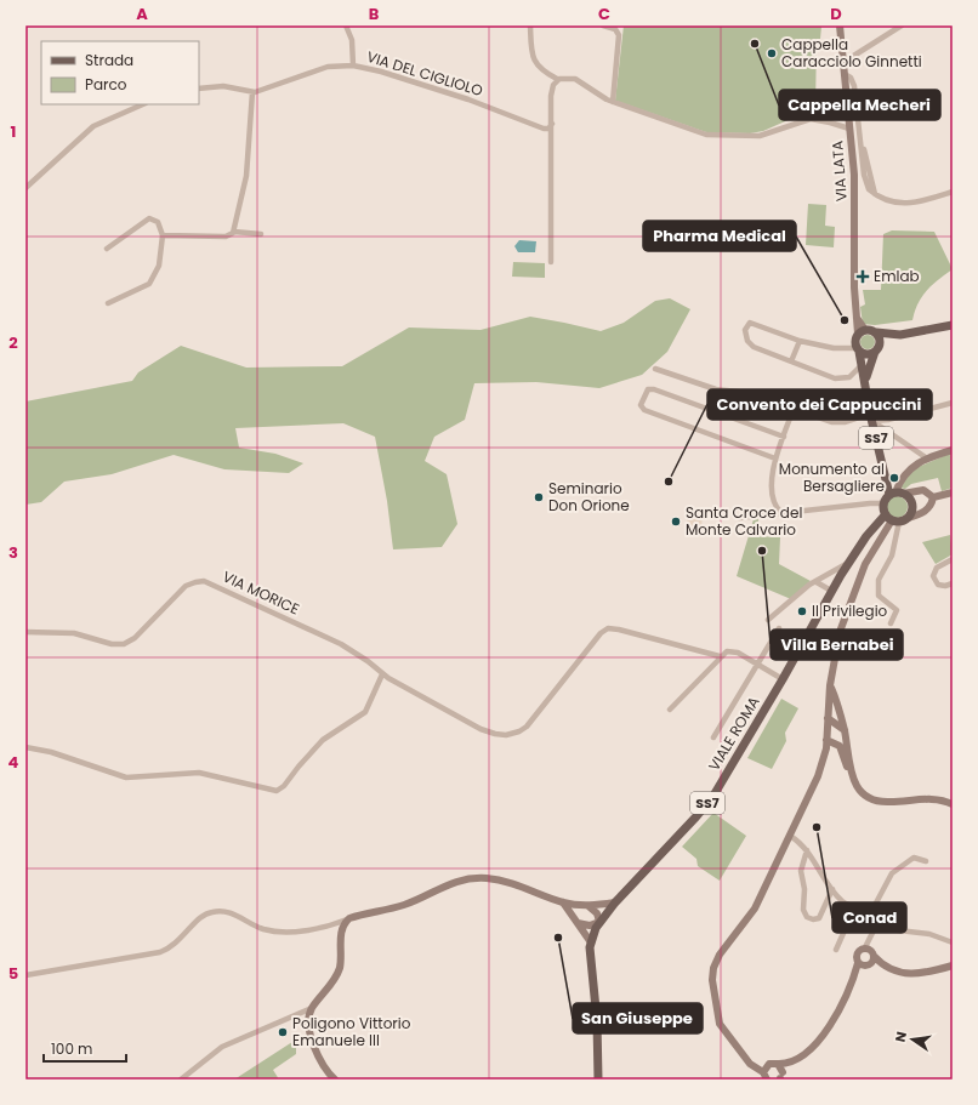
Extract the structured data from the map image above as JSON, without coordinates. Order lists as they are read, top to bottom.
{
  "streets": {
    "main road": ["VIA LATA", "SS7", "VIALE ROMA"],
    "street": ["VIA DEL CIGLIOLO", "VIA MORICE"]
  },
  "crossings": [
    ["VIA LATA", "SS7"],
    ["SS7", "VIALE ROMA"]
  ],
  "places": {
    "other": [
      "Cappella Mecheri",
      "Cappella Caracciolo Ginnetti",
      "Pharma Medical",
      "Monumento al Bersagliere",
      "Convento dei Cappuccini",
      "Seminario Don Orione",
      "Santa Croce del Monte Calvario",
      "Villa Bernabei",
      "Il Privilegio",
      "Conad",
      "San Giuseppe",
      "Poligono Vittorio Emanuele III"
    ],
    "health": ["Emlab"]
  },
  "legend": ["Strada", "Parco"],
  "scale_bar": "100 m",
  "north": "left",
  "grid": {
    "columns": [
      "A",
      "B",
      "C",
      "D"
    ],
    "rows": [
      "1",
      "2",
      "3",
      "4",
      "5"
    ]
  }
}
